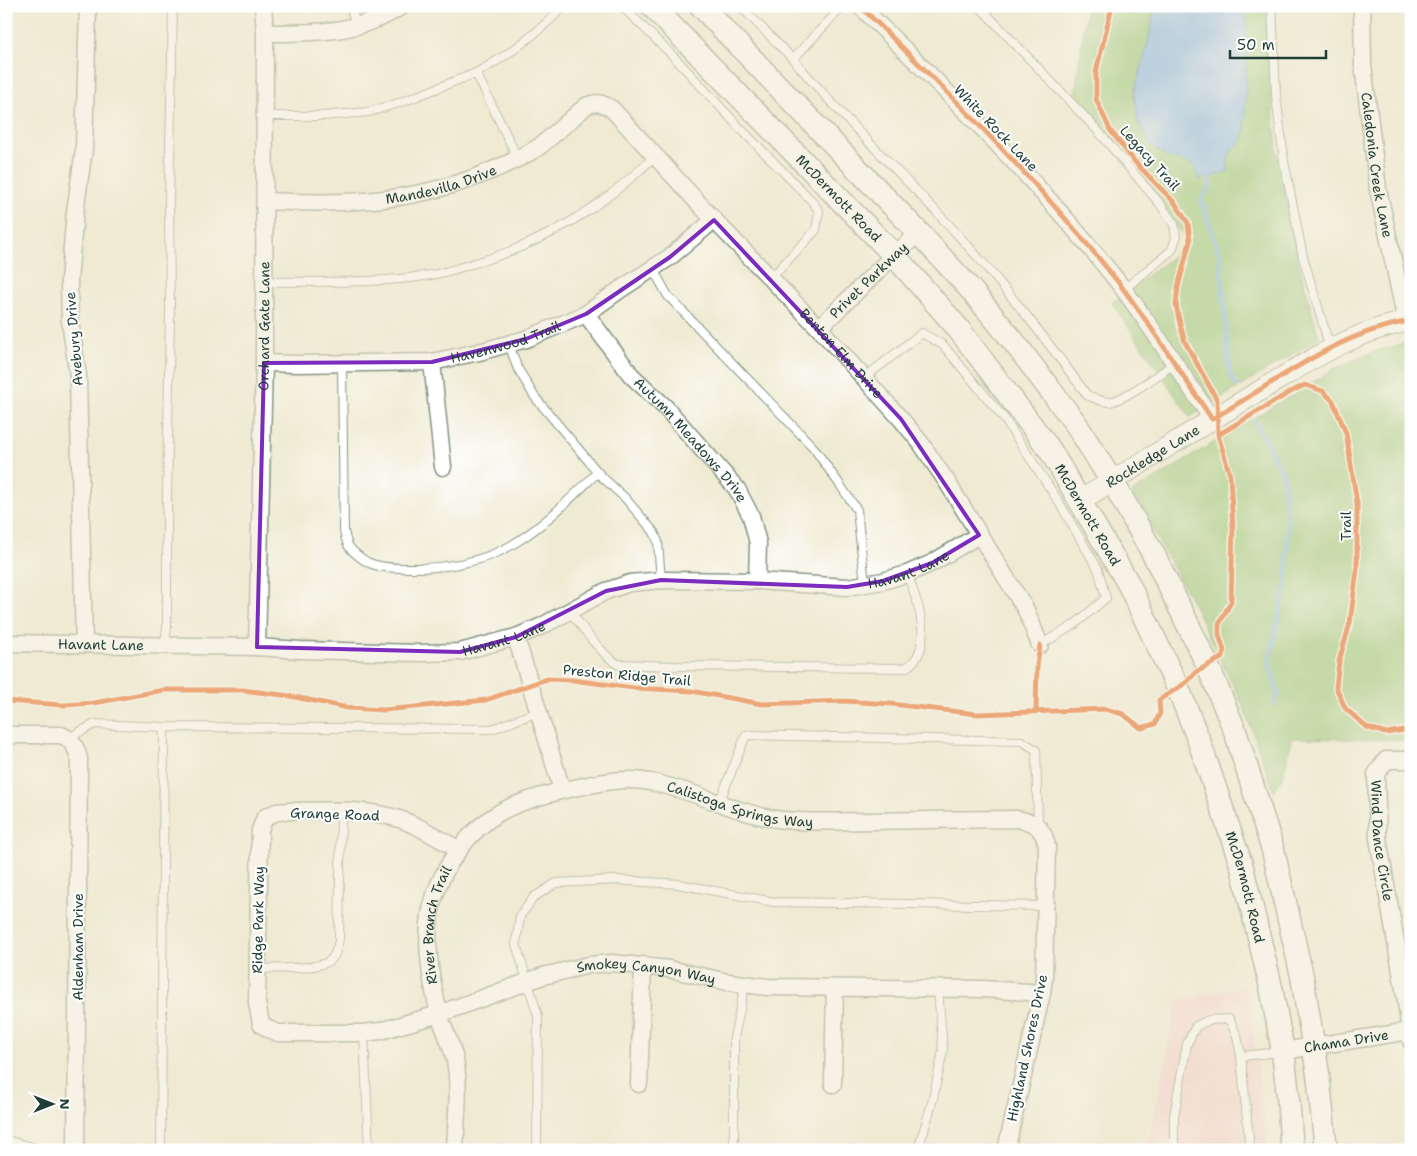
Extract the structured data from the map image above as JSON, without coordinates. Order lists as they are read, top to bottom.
{
  "streets": {
    "main road": ["McDermott Road"],
    "street": [
      "White Rock Lane",
      "Caledonia Creek Lane",
      "Mandevilla Drive",
      "Privet Parkway",
      "Orchard Gate Lane",
      "Avebury Drive",
      "Havenwood Trail",
      "Benton Elm Drive",
      "Autumn Meadows Drive",
      "Rockledge Lane",
      "Havant Lane",
      "Calistoga Springs Way",
      "Grange Road",
      "Wind Dance Circle",
      "Ridge Park Way",
      "River Branch Trail",
      "Aldenham Drive",
      "Smokey Canyon Way",
      "Chama Drive",
      "Highland Shores Drive"
    ],
    "cycle path": ["Legacy Trail", "Trail"]
  },
  "crossings": [
    ["White Rock Lane", "Rockledge Lane"],
    ["Caledonia Creek Lane", "Rockledge Lane"],
    ["Mandevilla Drive", "Orchard Gate Lane"],
    ["Mandevilla Drive", "Benton Elm Drive"],
    ["McDermott Road", "Privet Parkway"],
    ["McDermott Road", "Rockledge Lane"],
    ["McDermott Road", "Chama Drive"],
    ["Privet Parkway", "Benton Elm Drive"],
    ["Orchard Gate Lane", "Havenwood Trail"],
    ["Orchard Gate Lane", "Havant Lane"],
    ["Avebury Drive", "Havant Lane"],
    ["Havenwood Trail", "Benton Elm Drive"],
    ["Havenwood Trail", "Autumn Meadows Drive"],
    ["Benton Elm Drive", "Havant Lane"],
    ["Autumn Meadows Drive", "Havant Lane"],
    ["Calistoga Springs Way", "Grange Road"],
    ["Calistoga Springs Way", "River Branch Trail"],
    ["Calistoga Springs Way", "Highland Shores Drive"],
    ["Grange Road", "Ridge Park Way"],
    ["Grange Road", "River Branch Trail"],
    ["Wind Dance Circle", "Chama Drive"],
    ["Ridge Park Way", "Smokey Canyon Way"],
    ["River Branch Trail", "Smokey Canyon Way"],
    ["Smokey Canyon Way", "Highland Shores Drive"]
  ],
  "scale_bar": "50 m",
  "north": "right"
}
